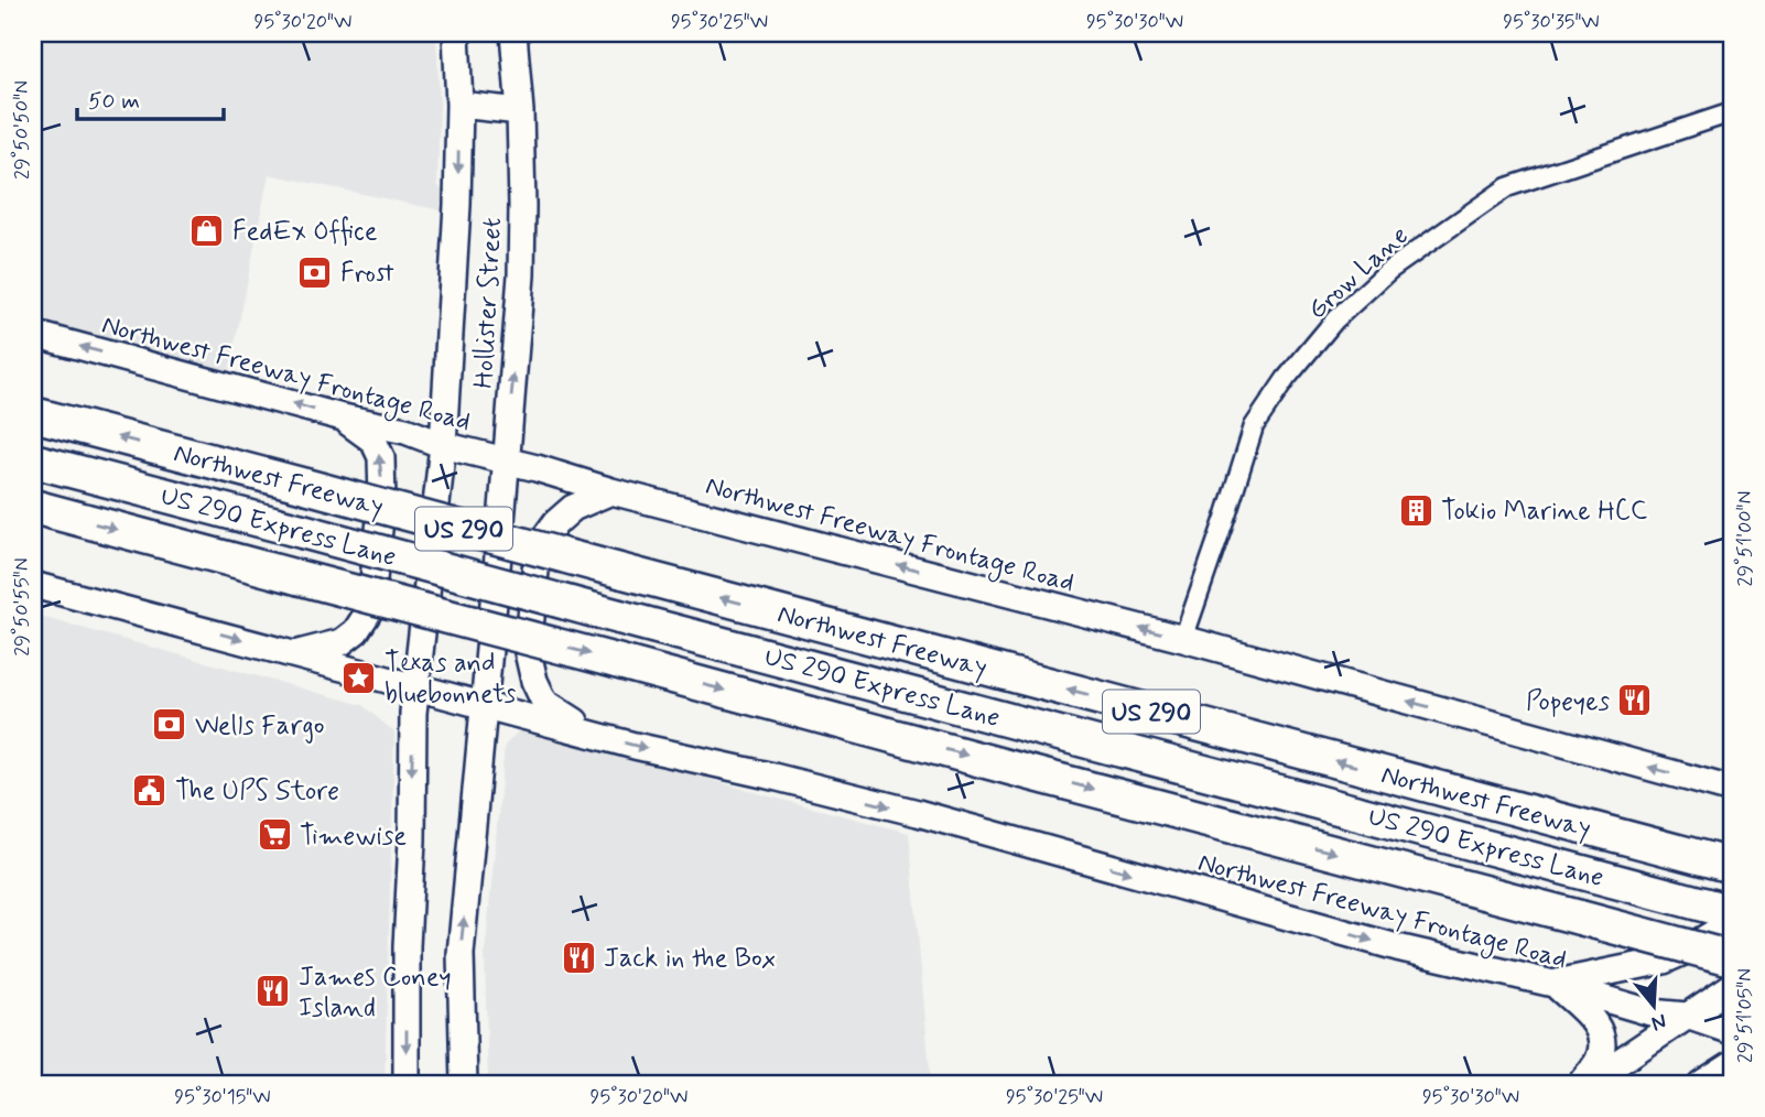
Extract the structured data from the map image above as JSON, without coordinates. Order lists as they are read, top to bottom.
{
  "streets": {
    "highway": ["Northwest Freeway", "US 290 Express Lane", "US 290"],
    "main road": ["Hollister Street", "Northwest Freeway Frontage Road"],
    "street": ["Grow Lane"]
  },
  "crossings": [
    ["Grow Lane", "Northwest Freeway Frontage Road"],
    ["Hollister Street", "Northwest Freeway Frontage Road"]
  ],
  "places": {
    "shop": ["FedEx Office"],
    "bank": ["Frost", "Wells Fargo"],
    "building": ["Tokio Marine HCC"],
    "place": ["Texas and bluebonnets"],
    "restaurant": ["Popeyes", "Jack in the Box", "James Coney Island"],
    "public building": ["The UPS Store"],
    "supermarket": ["Timewise"]
  },
  "scale_bar": "50 m",
  "north": "bottom",
  "coordinates": [
    "95°30'20\"W",
    "95°30'25\"W",
    "95°30'30\"W",
    "95°30'35\"W",
    "29°50'50\"N",
    "29°51'00\"N",
    "29°50'55\"N",
    "29°51'05\"N",
    "95°30'15\"W"
  ]
}
